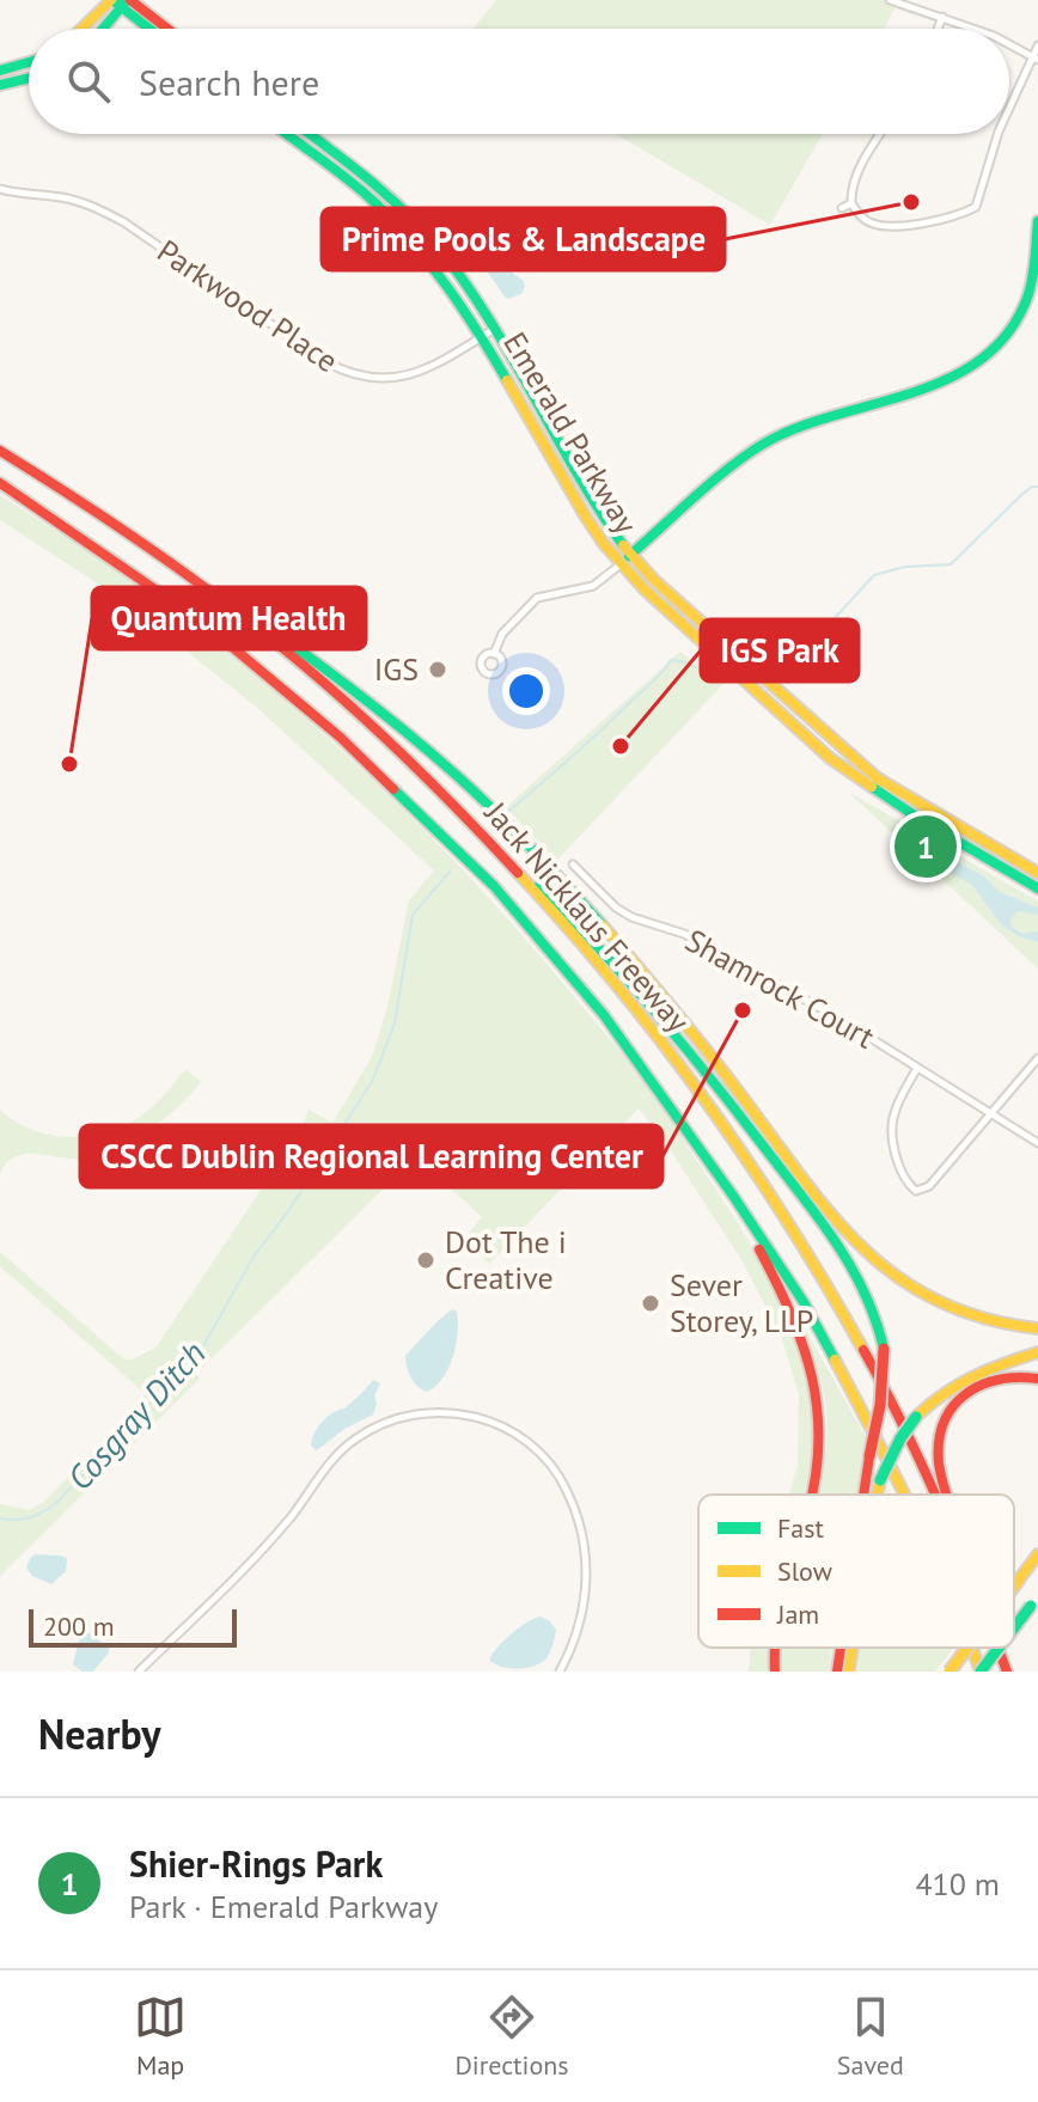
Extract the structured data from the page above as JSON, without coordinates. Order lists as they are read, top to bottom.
{
  "streets": {
    "main road": ["Emerald Parkway", "Jack Nicklaus Freeway"],
    "street": ["Parkwood Place", "Shamrock Court"]
  },
  "crossings": [
    ["Parkwood Place", "Emerald Parkway"]
  ],
  "water": ["Cosgray Ditch"],
  "places": [
    "Prime Pools & Landscape",
    "IGS",
    "IGS Park",
    "Quantum Health",
    "CSCC Dublin Regional Learning Center",
    "Dot The i Creative",
    "Sever Storey, LLP"
  ],
  "legend": ["Fast", "Slow", "Jam"],
  "scale_bar": "200 m",
  "page": {
    "search": "Search here",
    "pins": "1",
    "scale": "200 m",
    "heading": "Nearby",
    "list": [
      {
        "mark": "1",
        "name": "Shier-Rings Park",
        "note": "Park · Emerald Parkway",
        "value": "410 m"
      }
    ],
    "nav": ["Map", "Directions", "Saved"]
  }
}
